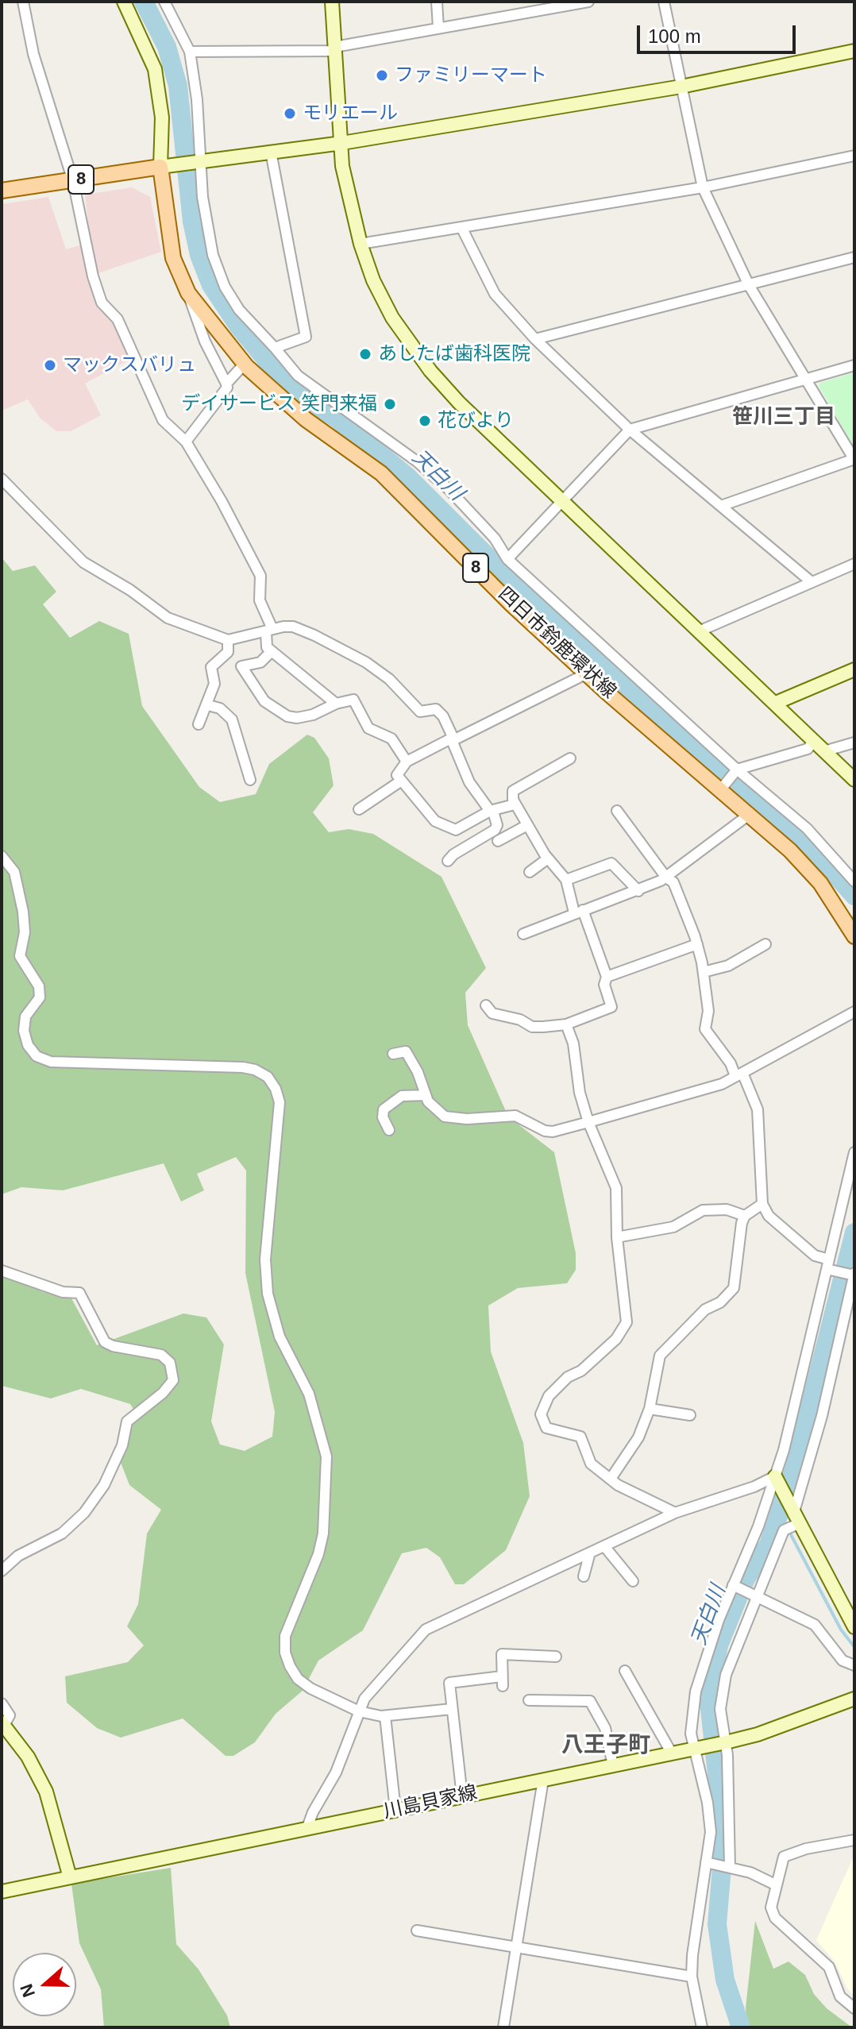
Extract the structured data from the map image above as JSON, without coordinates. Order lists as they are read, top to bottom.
{
  "streets": {
    "main road": ["8", "四日市鈴鹿環状線"],
    "street": ["川島貝家線"]
  },
  "crossings": [
    ["8", "四日市鈴鹿環状線"]
  ],
  "districts": ["笹川三丁目", "八王子町"],
  "water": ["天白川"],
  "places": [
    "ファミリーマート",
    "モリエール",
    "あしたば歯科医院",
    "マックスバリュ",
    "デイサービス 笑門来福",
    "花びより"
  ],
  "scale_bar": "100 m",
  "north": "left"
}
